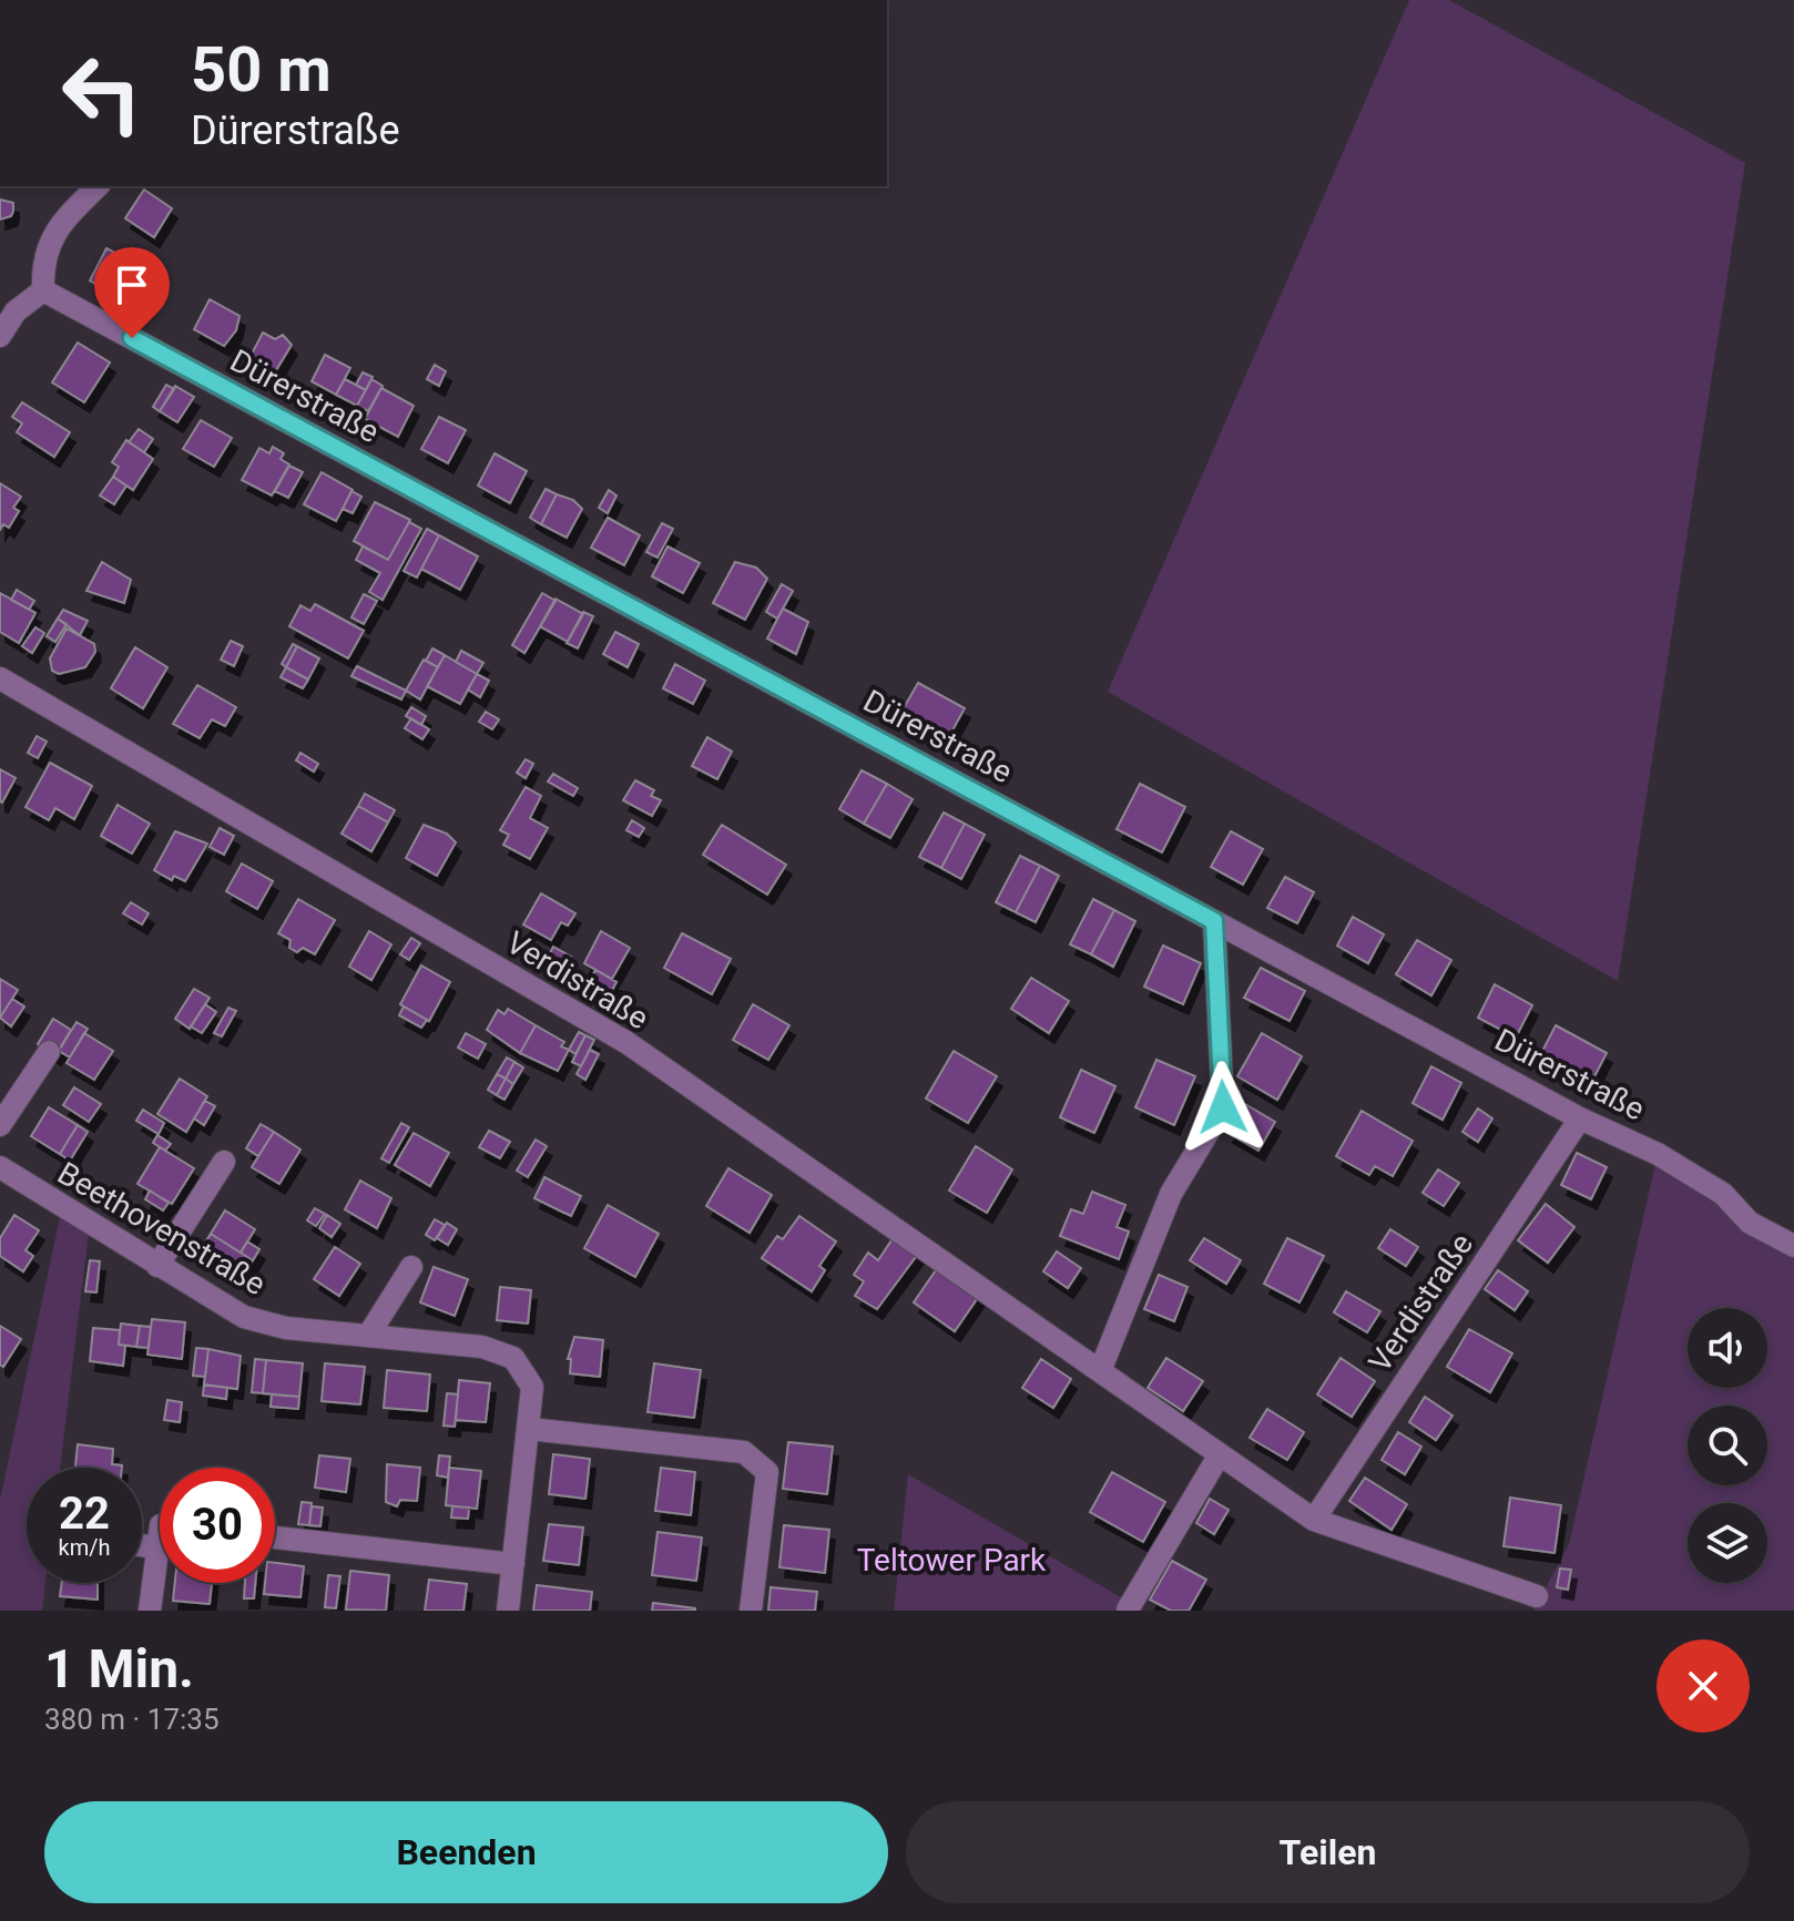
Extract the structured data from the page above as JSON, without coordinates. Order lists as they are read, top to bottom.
{
  "streets": {
    "street": ["Dürerstraße", "Verdistraße", "Beethovenstraße"]
  },
  "crossings": [
    ["Dürerstraße", "Verdistraße"]
  ],
  "parks": ["Teltower Park"],
  "page": {
    "turn": ["50 m", "Dürerstraße"],
    "speed": "22 km/h",
    "limit": "30",
    "heading": ["1 Min.", "380 m · 17:35"],
    "buttons": ["Beenden", "Teilen"]
  }
}
